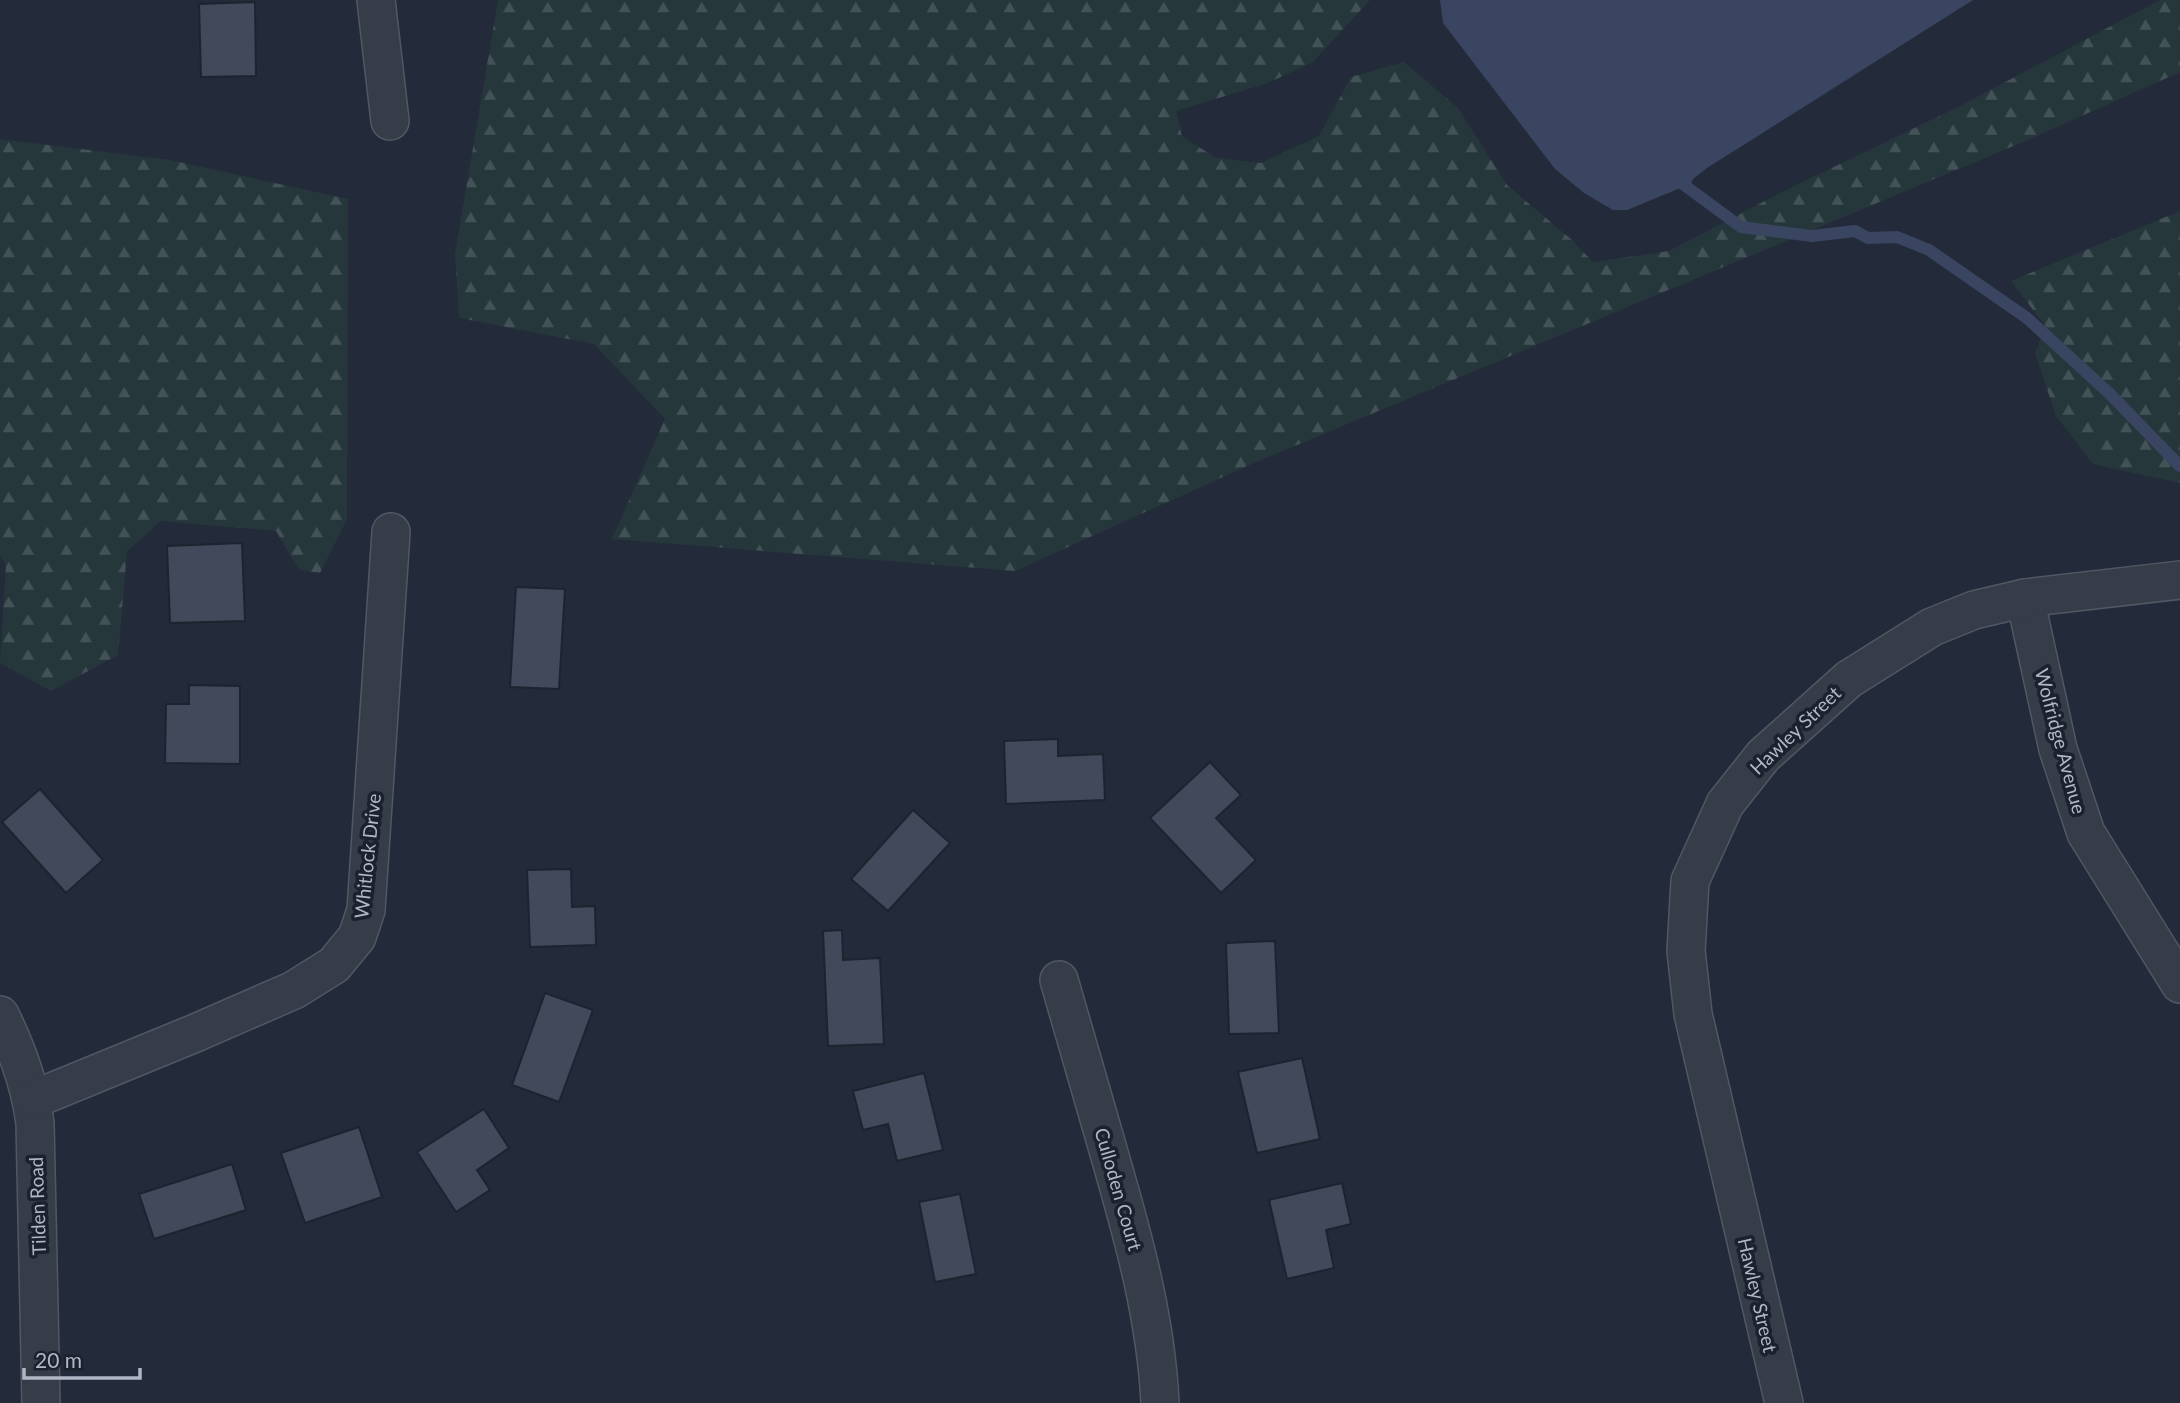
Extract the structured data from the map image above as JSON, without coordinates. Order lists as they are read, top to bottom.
{
  "streets": {
    "street": [
      "Hawley Street",
      "Wolfridge Avenue",
      "Whitlock Drive",
      "Culloden Court",
      "Tilden Road"
    ]
  },
  "crossings": [
    ["Hawley Street", "Wolfridge Avenue"],
    ["Whitlock Drive", "Tilden Road"]
  ],
  "scale_bar": "20 m"
}
